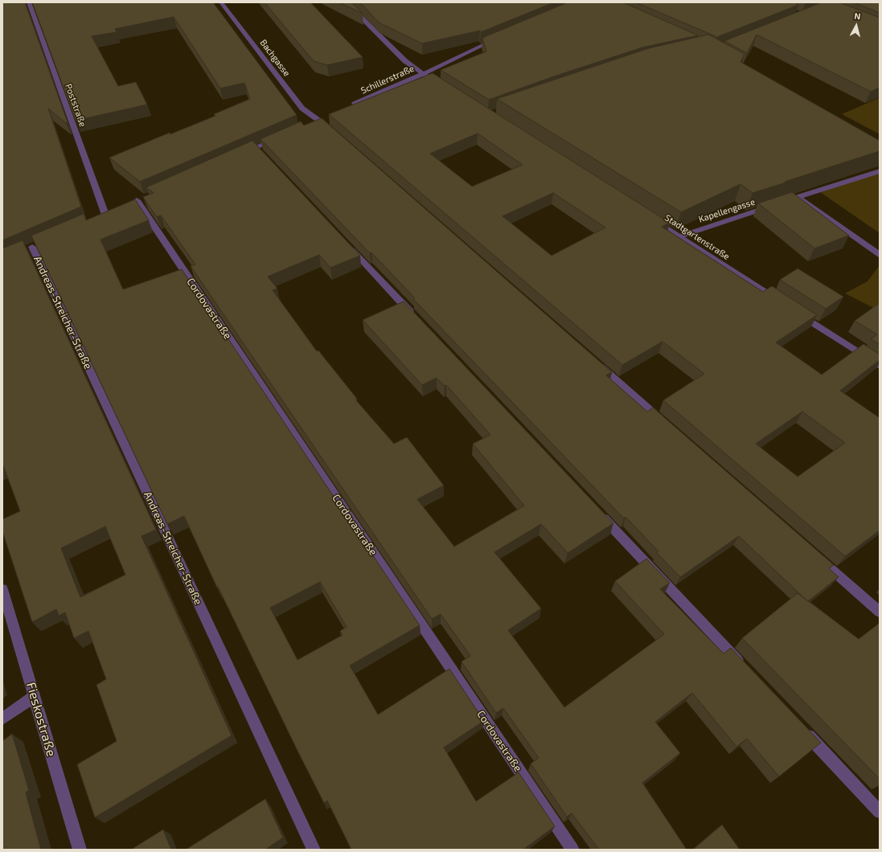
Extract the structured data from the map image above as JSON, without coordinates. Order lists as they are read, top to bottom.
{
  "streets": {
    "street": [
      "Bachgasse",
      "Schillerstraße",
      "Poststraße",
      "Kapellengasse",
      "Stadtgartenstraße",
      "Cordovastraße",
      "Andreas-Streicher-Straße",
      "Fieskostraße"
    ]
  },
  "crossings": [
    ["Kapellengasse", "Stadtgartenstraße"]
  ],
  "north": "top"
}
